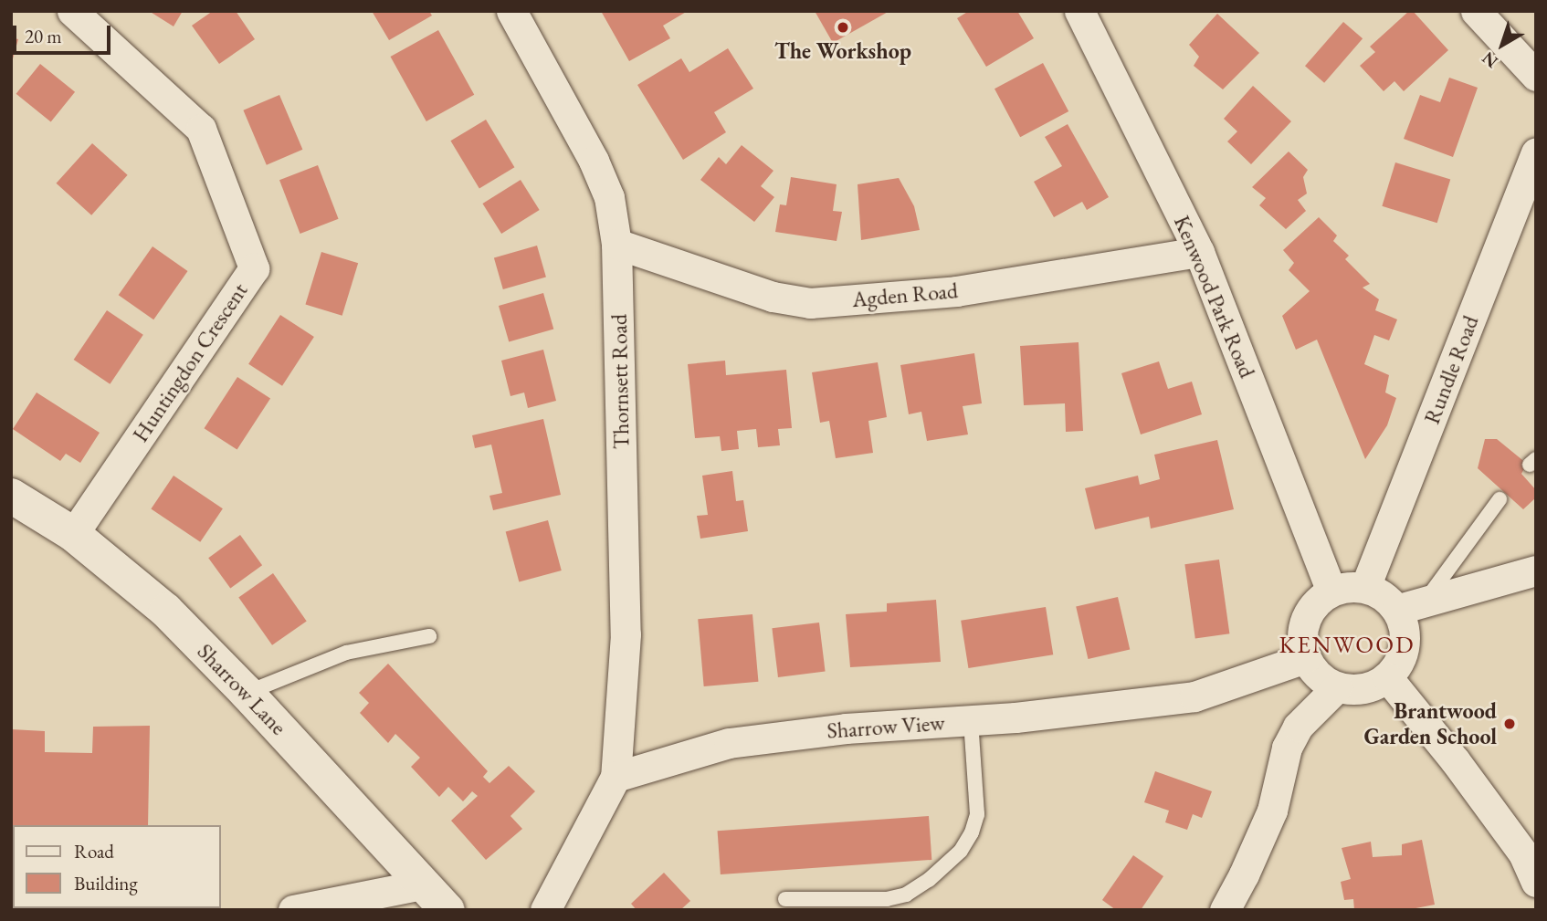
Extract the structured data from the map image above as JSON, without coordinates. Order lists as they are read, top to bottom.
{
  "streets": {
    "street": [
      "Agden Road",
      "Kenwood Park Road",
      "Huntingdon Crescent",
      "Rundle Road",
      "Thornsett Road",
      "Sharrow Lane",
      "Sharrow View"
    ]
  },
  "crossings": [
    ["Agden Road", "Kenwood Park Road"],
    ["Agden Road", "Thornsett Road"],
    ["Kenwood Park Road", "Rundle Road"],
    ["Kenwood Park Road", "Sharrow View"],
    ["Huntingdon Crescent", "Sharrow Lane"],
    ["Rundle Road", "Sharrow View"],
    ["Thornsett Road", "Sharrow View"]
  ],
  "districts": ["KENWOOD"],
  "places": ["The Workshop", "Brantwood Garden School"],
  "legend": ["Road", "Building"],
  "scale_bar": "20 m",
  "north": "bottom left"
}
